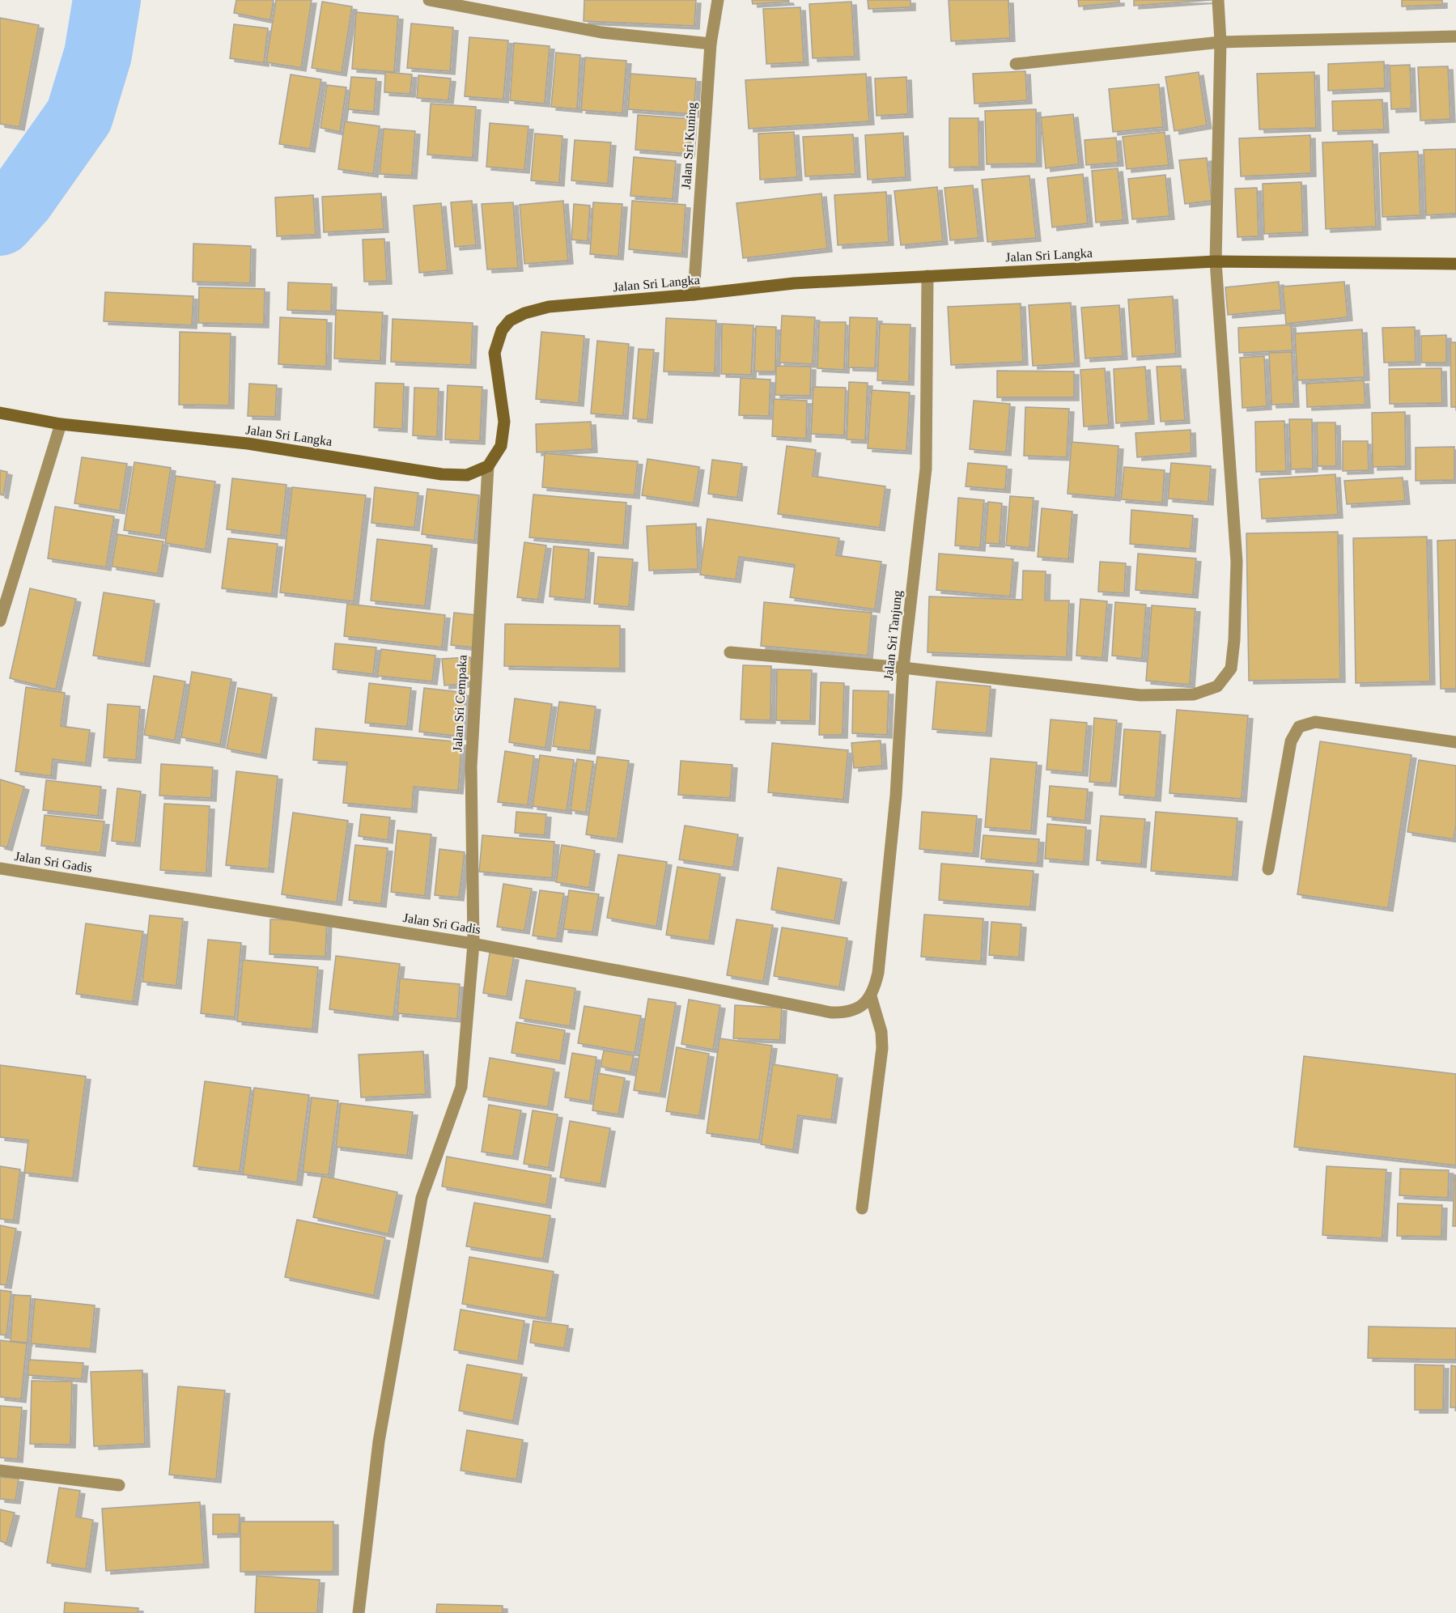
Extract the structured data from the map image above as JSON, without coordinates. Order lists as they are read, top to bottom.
{
  "streets": {
    "street": [
      "Jalan Sri Kuning",
      "Jalan Sri Langka",
      "Jalan Sri Tanjung",
      "Jalan Sri Cempaka",
      "Jalan Sri Gadis"
    ]
  },
  "crossings": [
    ["Jalan Sri Kuning", "Jalan Sri Langka"],
    ["Jalan Sri Langka", "Jalan Sri Tanjung"],
    ["Jalan Sri Langka", "Jalan Sri Cempaka"],
    ["Jalan Sri Tanjung", "Jalan Sri Gadis"],
    ["Jalan Sri Cempaka", "Jalan Sri Gadis"]
  ]
}
